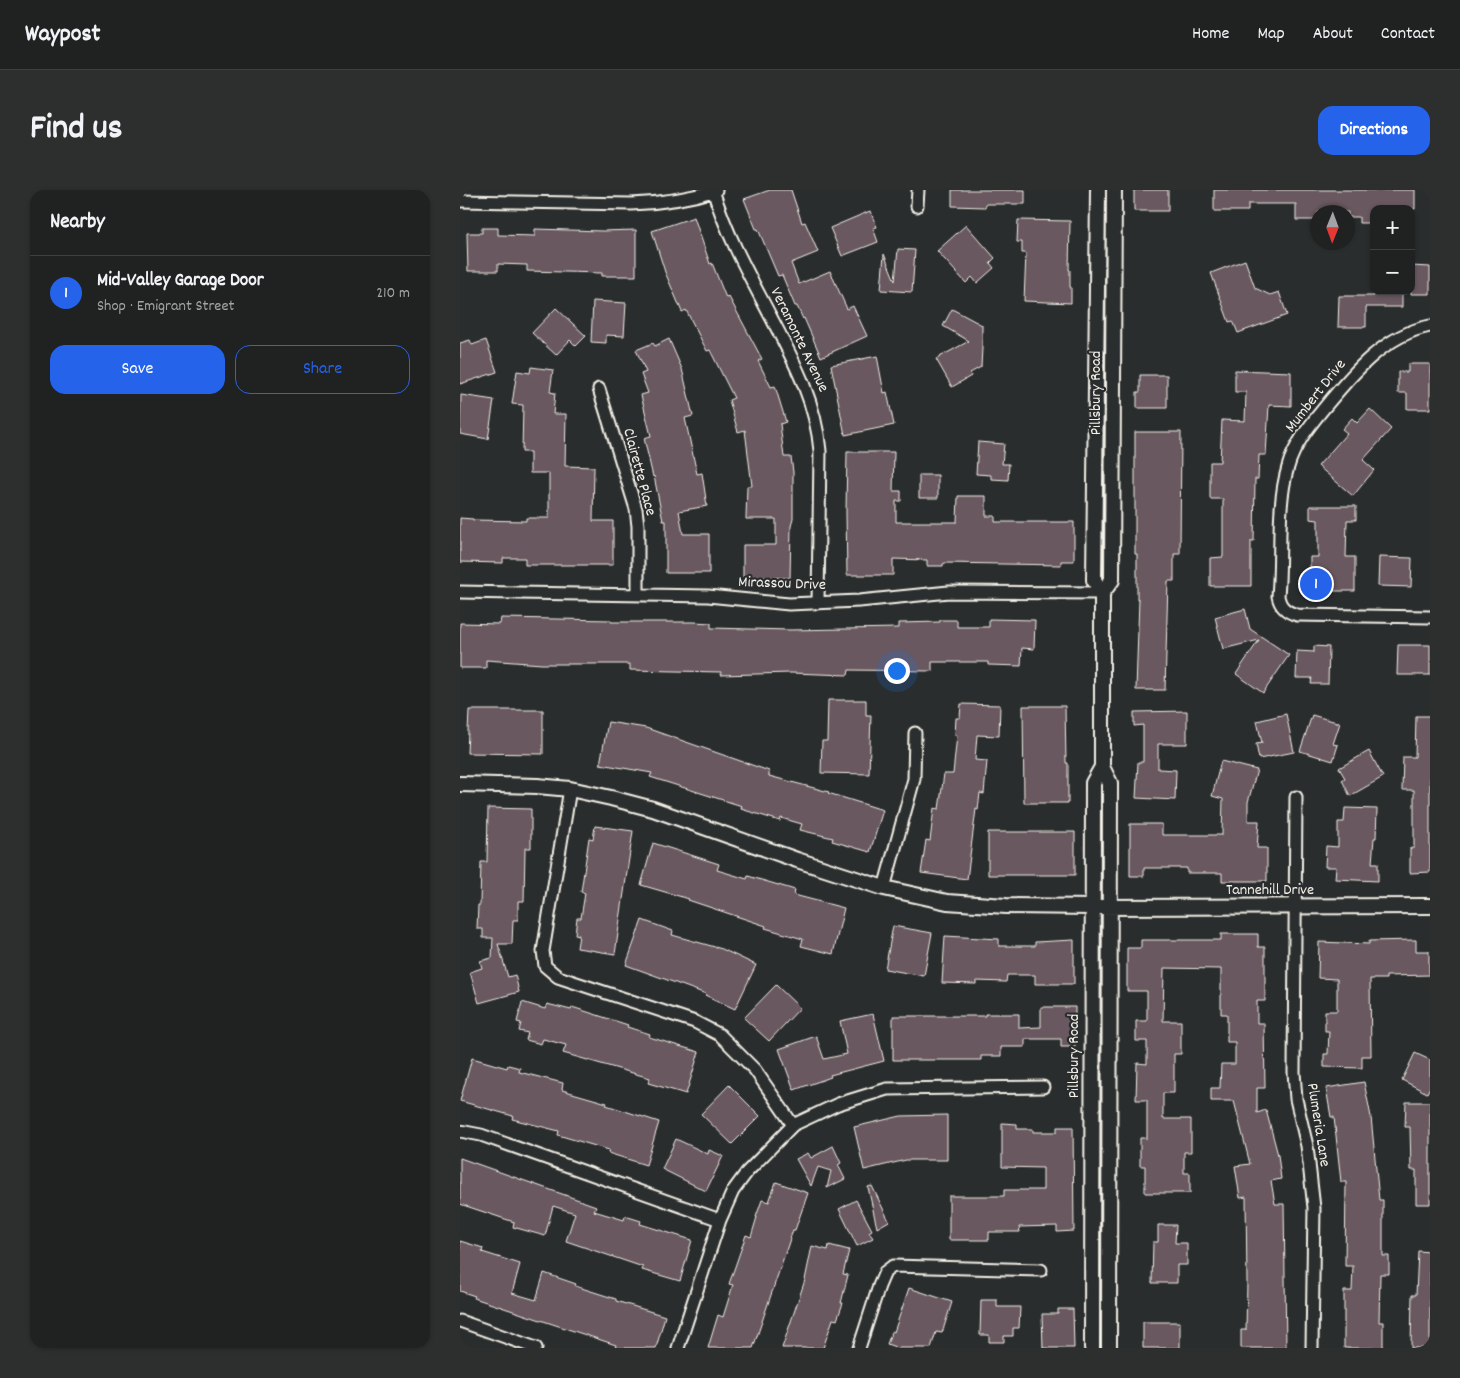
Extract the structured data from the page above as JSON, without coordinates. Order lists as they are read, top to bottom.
{
  "streets": {
    "street": [
      "Veramonte Avenue",
      "Pillsbury Road",
      "Mumbert Drive",
      "Clairette Place",
      "Mirassou Drive",
      "Tannehill Drive",
      "Plumeria Lane"
    ]
  },
  "crossings": [
    ["Veramonte Avenue", "Mirassou Drive"],
    ["Pillsbury Road", "Mirassou Drive"],
    ["Pillsbury Road", "Tannehill Drive"],
    ["Clairette Place", "Mirassou Drive"],
    ["Tannehill Drive", "Plumeria Lane"]
  ],
  "north": "bottom",
  "page": {
    "header": "Waypost",
    "nav": [
      "Home",
      "Map",
      "About",
      "Contact"
    ],
    "title": "Find us",
    "buttons": [
      "Directions",
      ["Save", "Share"]
    ],
    "heading": "Nearby",
    "map_buttons": ["+", "−"],
    "list": [
      {
        "mark": "1",
        "name": "Mid-Valley Garage Door",
        "note": "Shop · Emigrant Street",
        "value": "210 m"
      }
    ],
    "pins": "1"
  }
}
